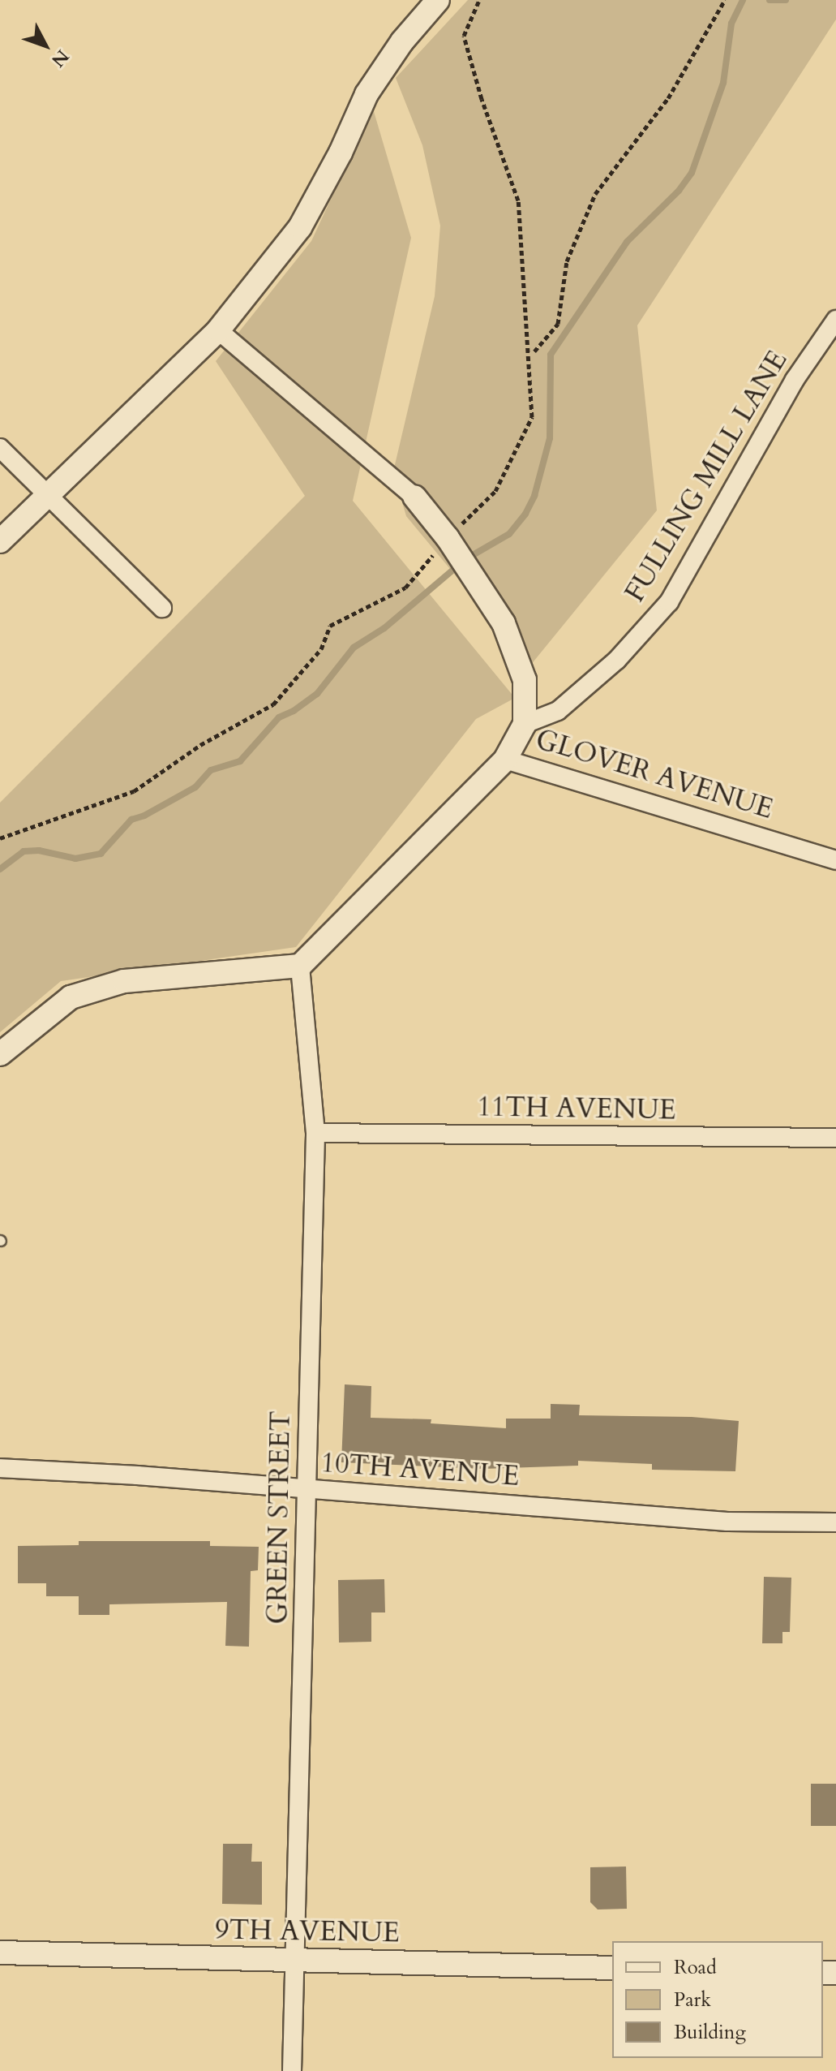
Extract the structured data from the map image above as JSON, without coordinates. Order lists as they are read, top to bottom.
{
  "streets": {
    "street": [
      "FULLING MILL LANE",
      "GLOVER AVENUE",
      "11TH AVENUE",
      "10TH AVENUE",
      "GREEN STREET",
      "9TH AVENUE"
    ]
  },
  "crossings": [
    ["FULLING MILL LANE", "GLOVER AVENUE"],
    ["11TH AVENUE", "GREEN STREET"],
    ["10TH AVENUE", "GREEN STREET"],
    ["GREEN STREET", "9TH AVENUE"]
  ],
  "legend": ["Road", "Park", "Building"],
  "north": "bottom right"
}
